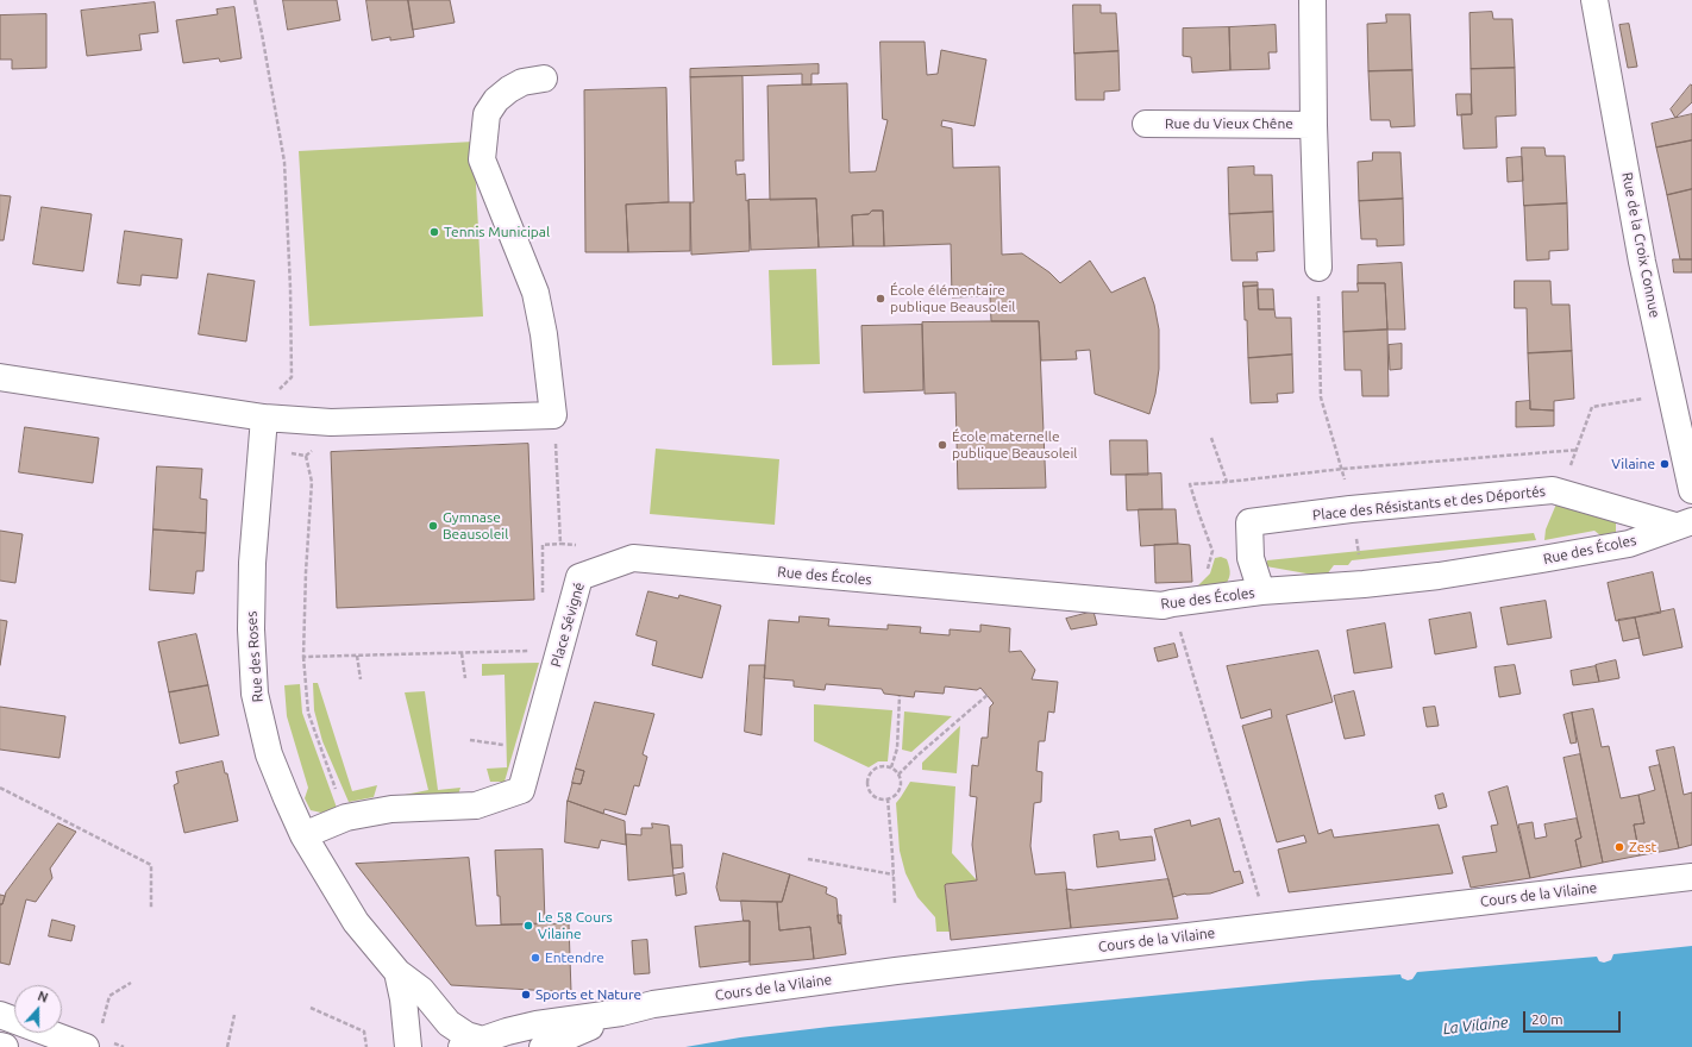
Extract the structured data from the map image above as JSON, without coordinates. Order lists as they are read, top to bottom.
{
  "streets": {
    "street": [
      "Rue du Vieux Chêne",
      "Rue de la Croix Connue",
      "Place des Résistants et des Déportés",
      "Rue des Écoles",
      "Place Sévigné",
      "Rue des Roses",
      "Cours de la Vilaine"
    ]
  },
  "crossings": [
    ["Place des Résistants et des Déportés", "Rue des Écoles"],
    ["Rue des Écoles", "Place Sévigné"],
    ["Place Sévigné", "Rue des Roses"],
    ["Rue des Roses", "Cours de la Vilaine"]
  ],
  "water": ["La Vilaine"],
  "places": [
    "Tennis Municipal",
    "École élémentaire publique Beausoleil",
    "École maternelle publique Beausoleil",
    "Vilaine",
    "Gymnase Beausoleil",
    "Zest",
    "Le 58 Cours Vilaine",
    "Entendre",
    "Sports et Nature"
  ],
  "scale_bar": "20 m",
  "north": "top"
}
